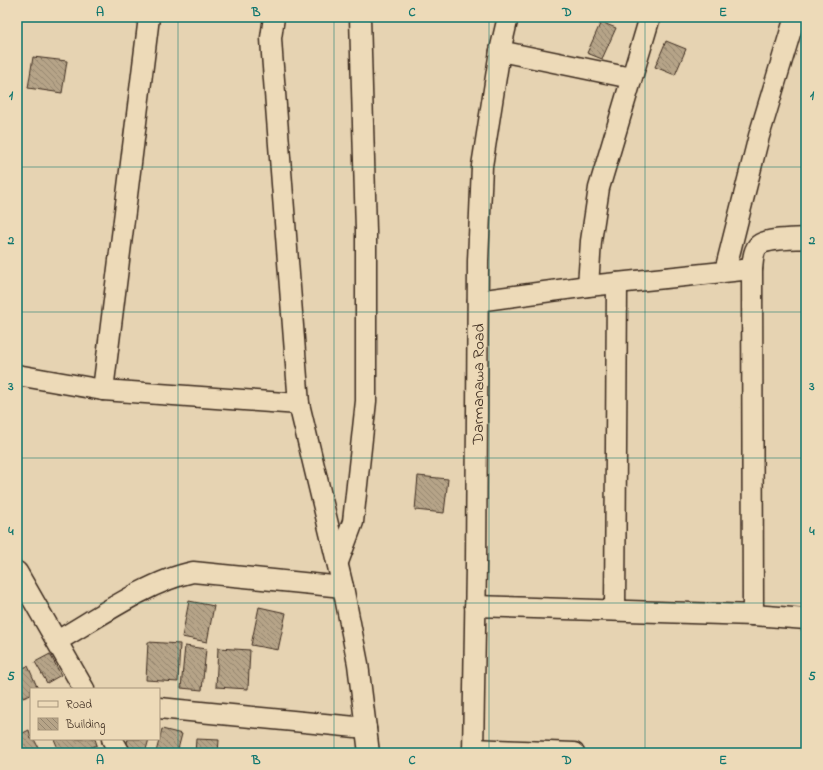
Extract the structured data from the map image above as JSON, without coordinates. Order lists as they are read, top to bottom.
{
  "streets": {
    "street": ["Darmanawa Road"]
  },
  "legend": ["Road", "Building"],
  "grid": {
    "columns": [
      "A",
      "B",
      "C",
      "D",
      "E"
    ],
    "rows": [
      "1",
      "2",
      "3",
      "4",
      "5"
    ]
  }
}
